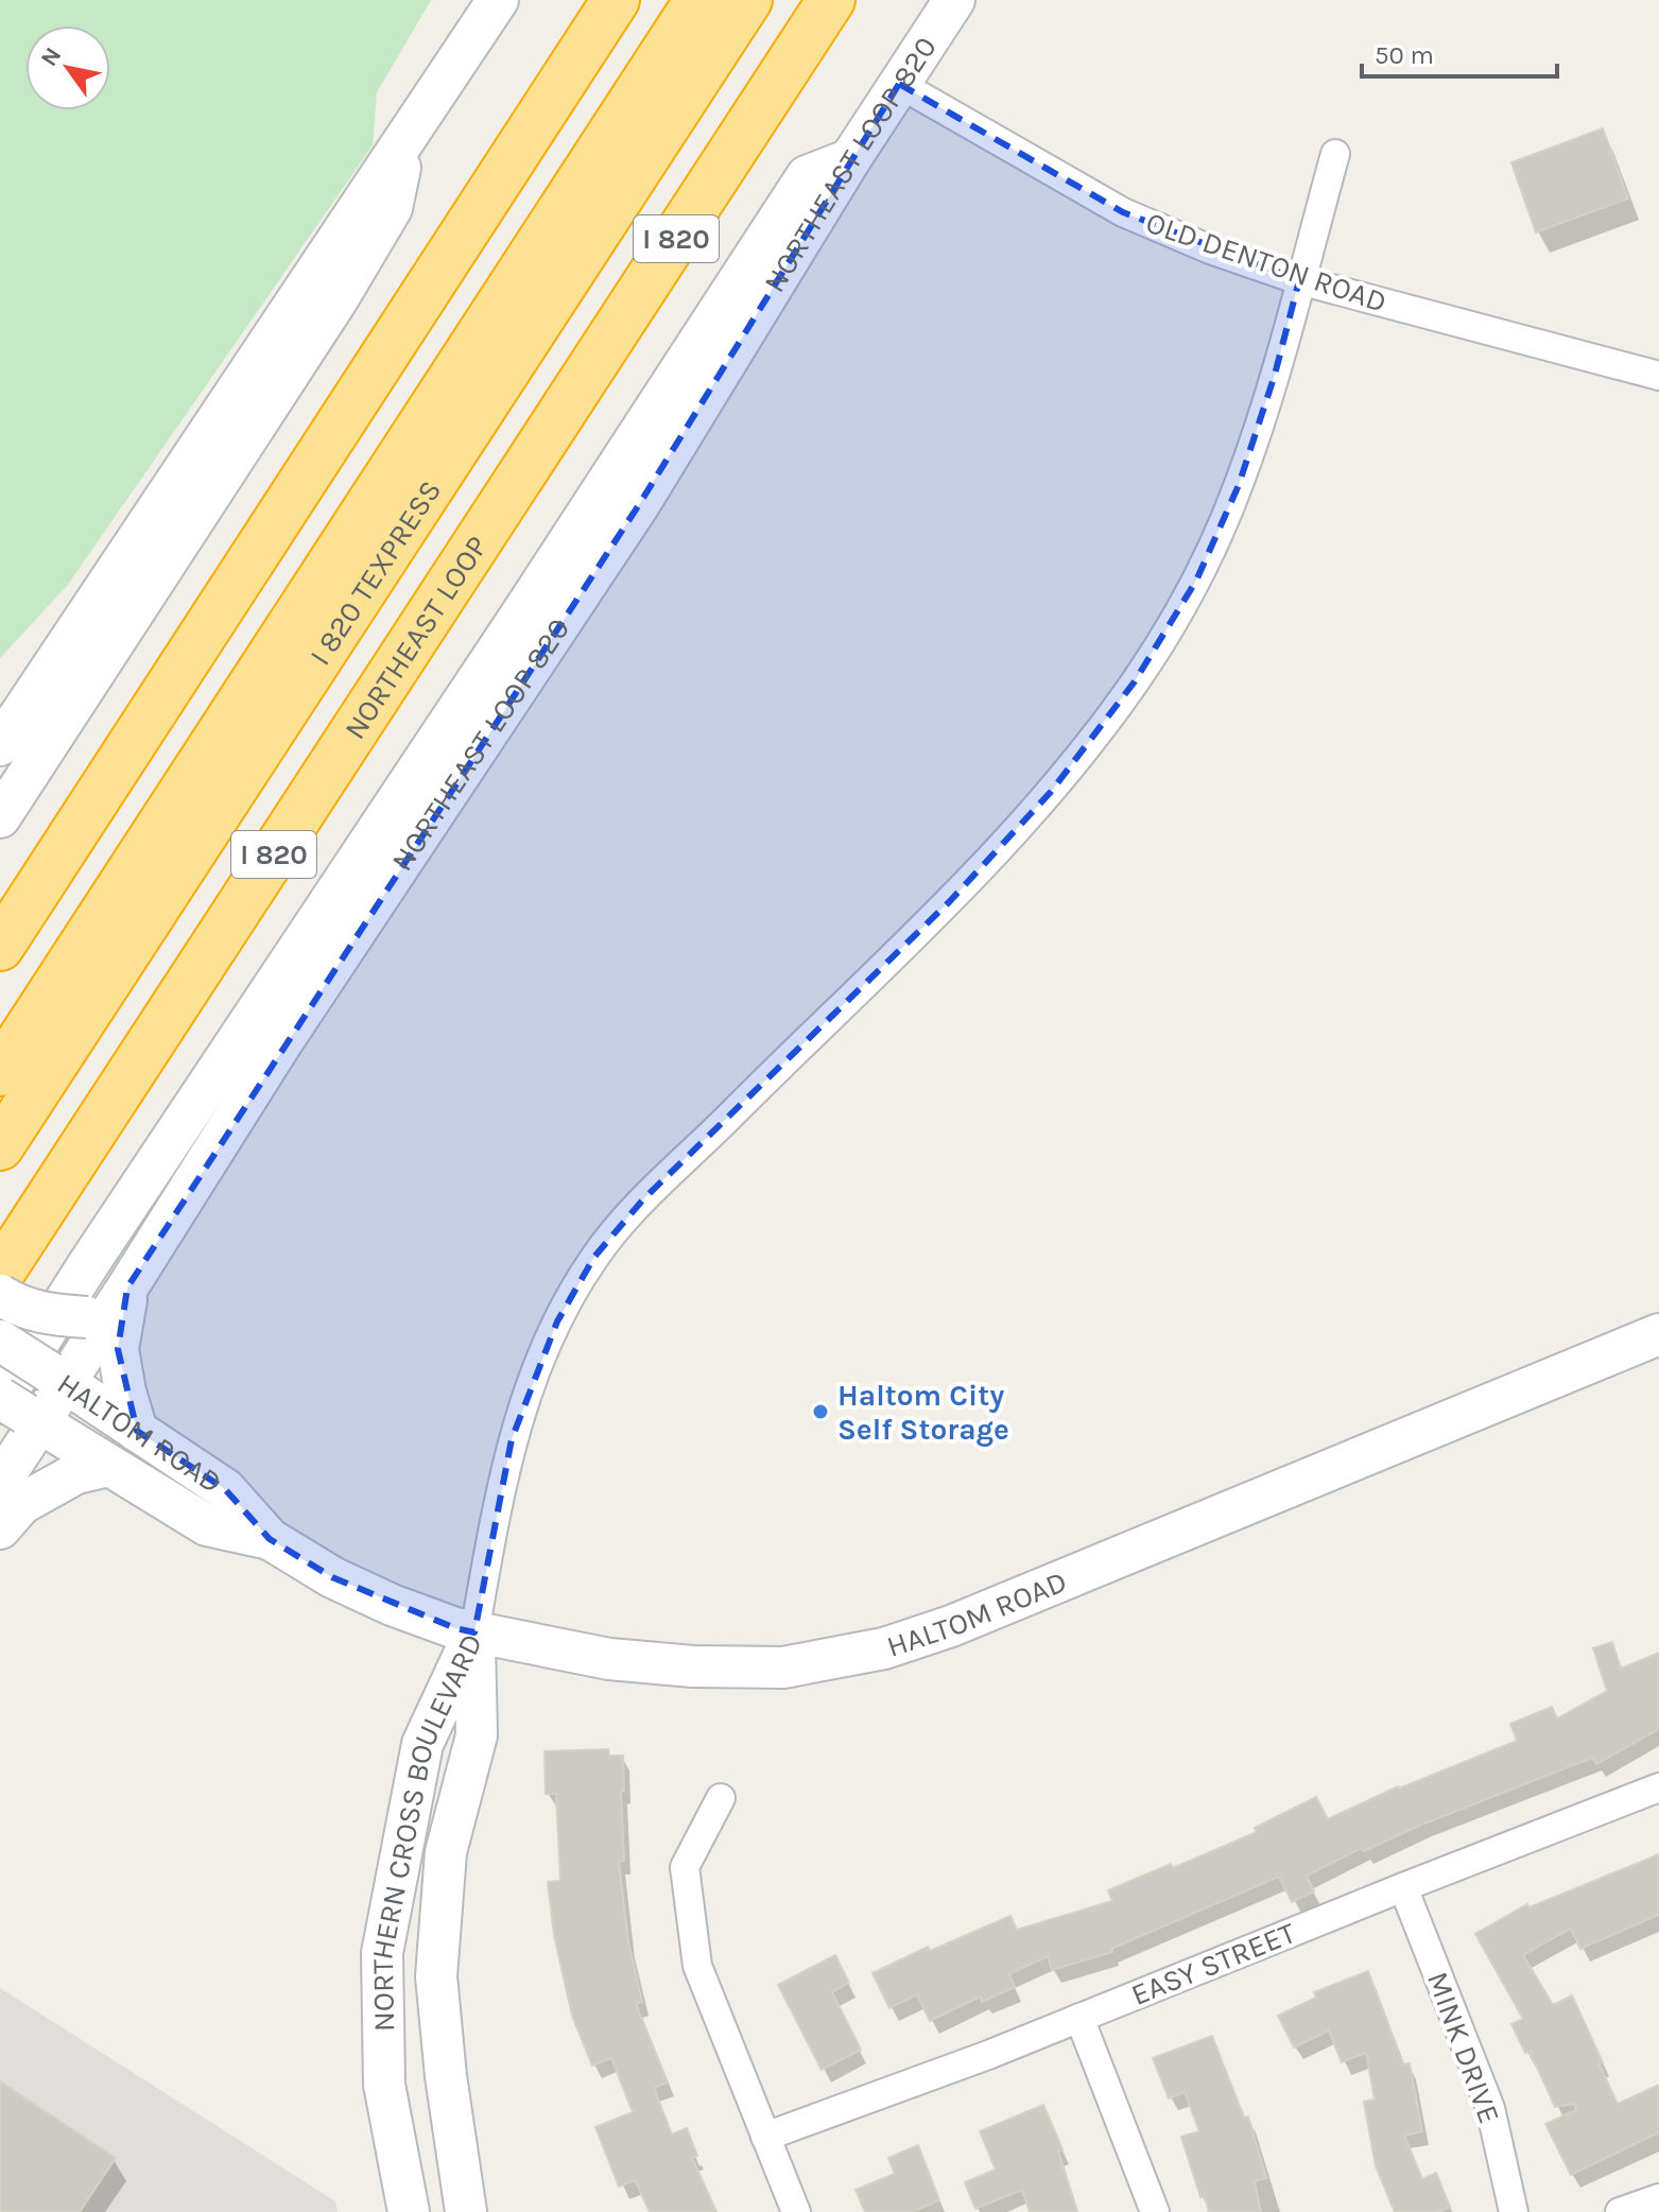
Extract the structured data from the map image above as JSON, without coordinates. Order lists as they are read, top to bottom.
{
  "streets": {
    "highway": ["I 820", "I 820 TEXPRESS", "NORTHEAST LOOP"],
    "main road": ["NORTHEAST LOOP 820", "HALTOM ROAD", "NORTHERN CROSS BOULEVARD"],
    "street": ["OLD DENTON ROAD", "EASY STREET", "MINK DRIVE"]
  },
  "crossings": [
    ["NORTHEAST LOOP 820", "OLD DENTON ROAD"],
    ["NORTHEAST LOOP 820", "HALTOM ROAD"],
    ["HALTOM ROAD", "NORTHERN CROSS BOULEVARD"],
    ["EASY STREET", "MINK DRIVE"]
  ],
  "places": ["Haltom City Self Storage"],
  "scale_bar": "50 m",
  "north": "top left"
}
